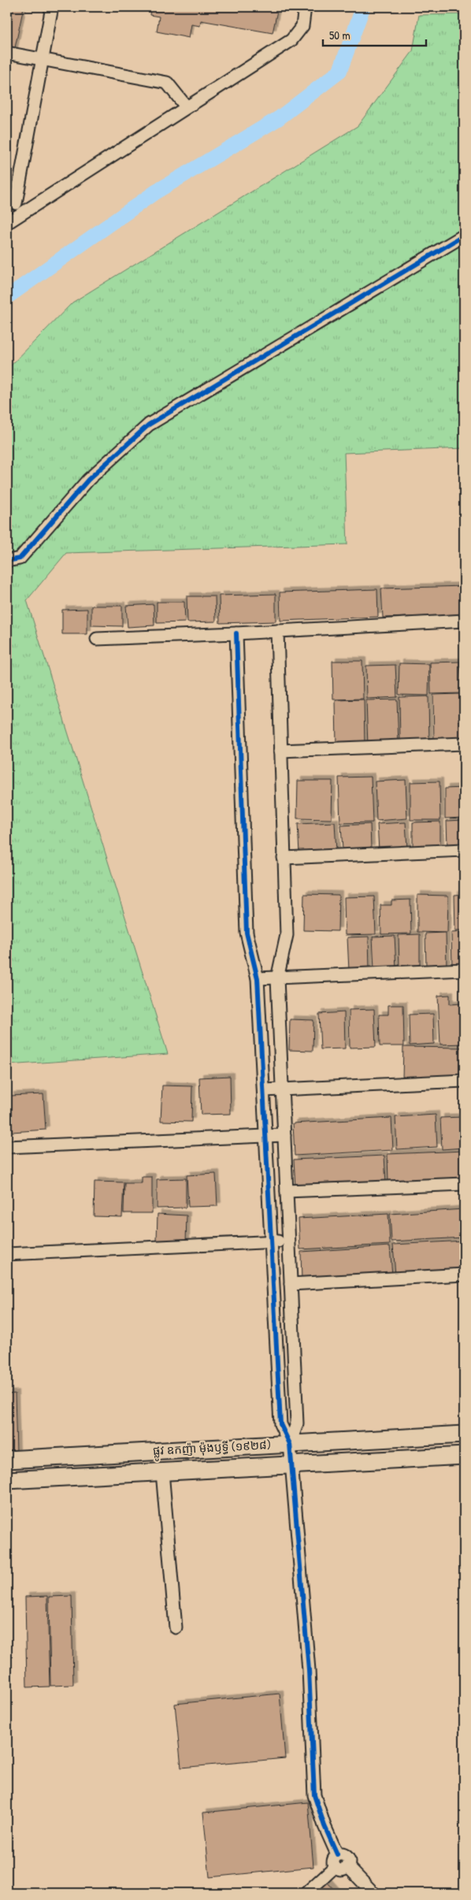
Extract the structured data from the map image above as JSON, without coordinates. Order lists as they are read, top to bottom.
{
  "streets": {
    "main road": ["ផ្លូវ ឧកញ៉ា ម៉ុងឫទ្ធី (១៩២៨)"]
  },
  "scale_bar": "50 m"
}
